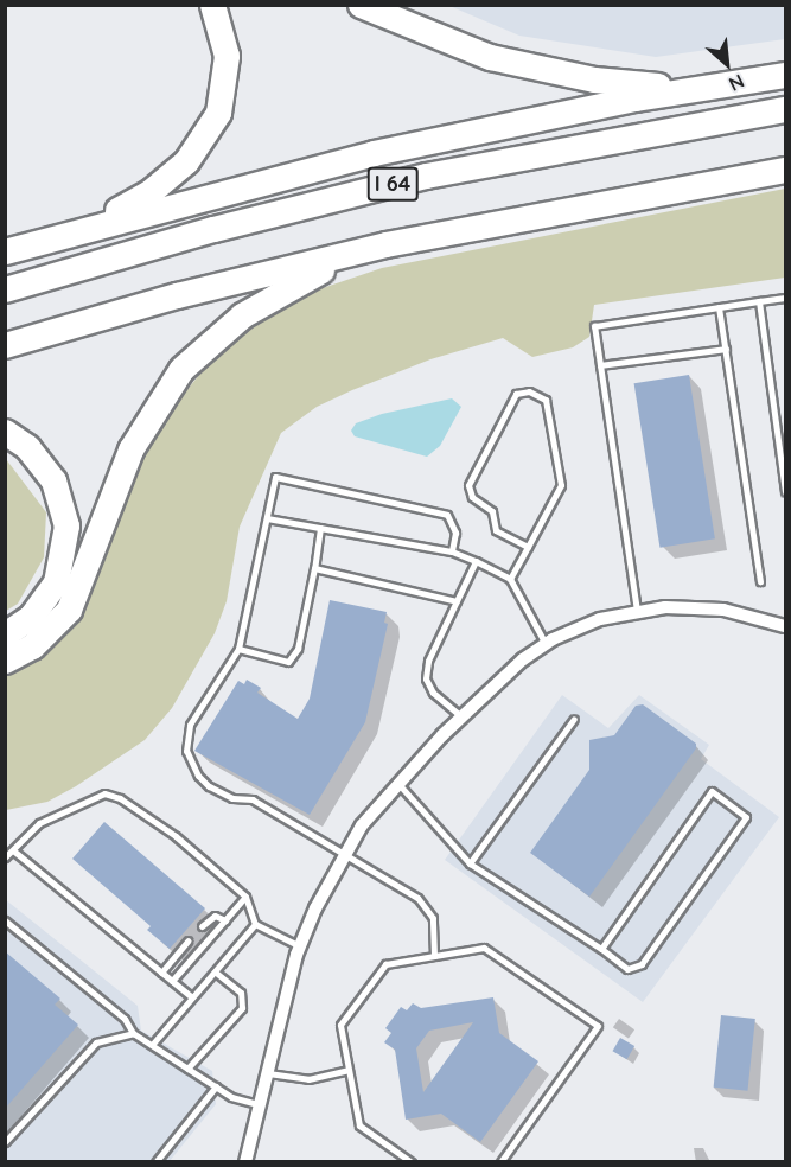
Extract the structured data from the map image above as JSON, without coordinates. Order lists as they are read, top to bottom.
{
  "streets": {
    "highway": ["I 64"]
  },
  "north": "bottom right"
}
